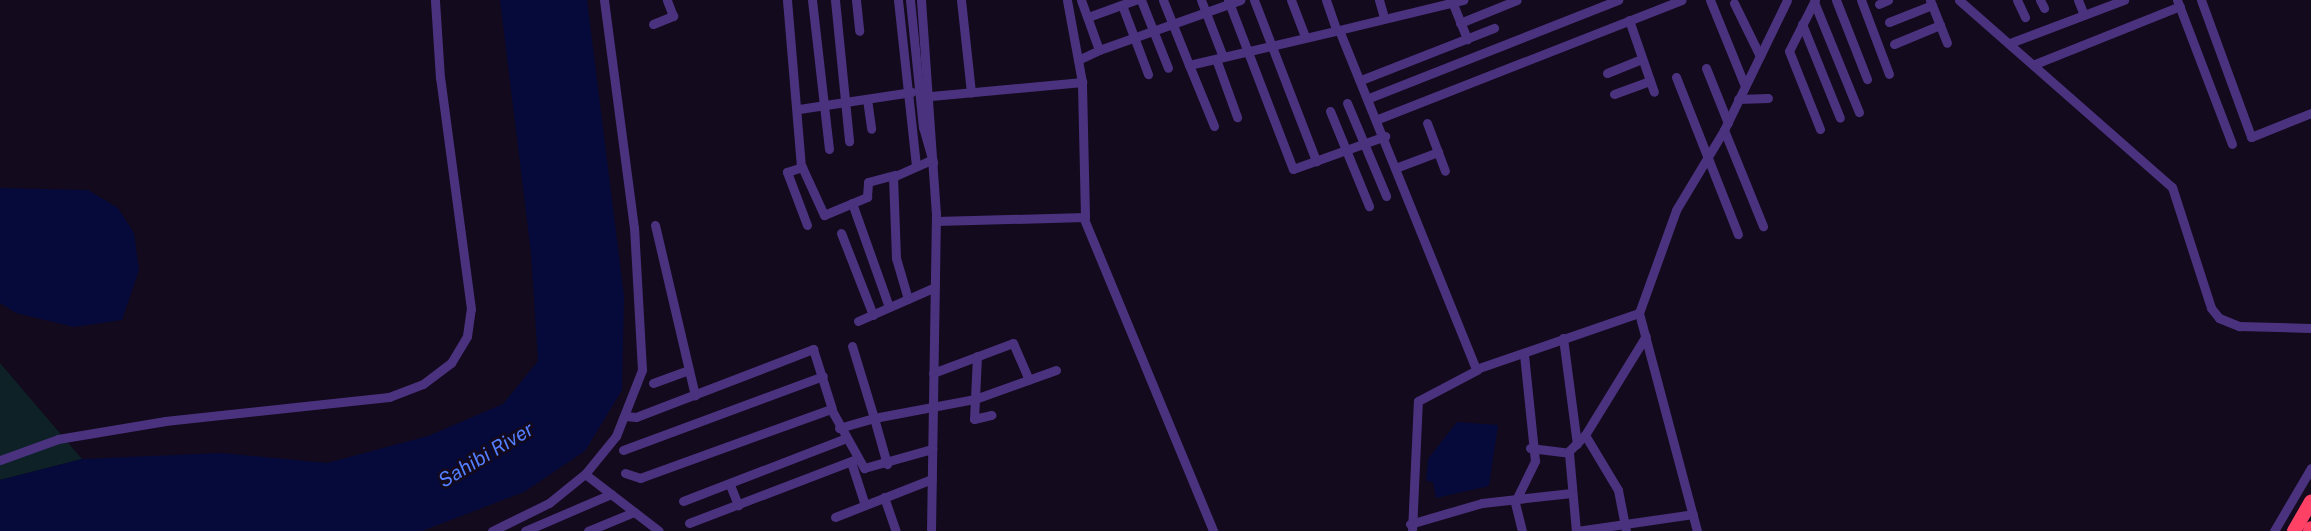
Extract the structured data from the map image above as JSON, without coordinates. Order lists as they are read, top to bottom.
{
  "water": ["Sahibi River"]
}
